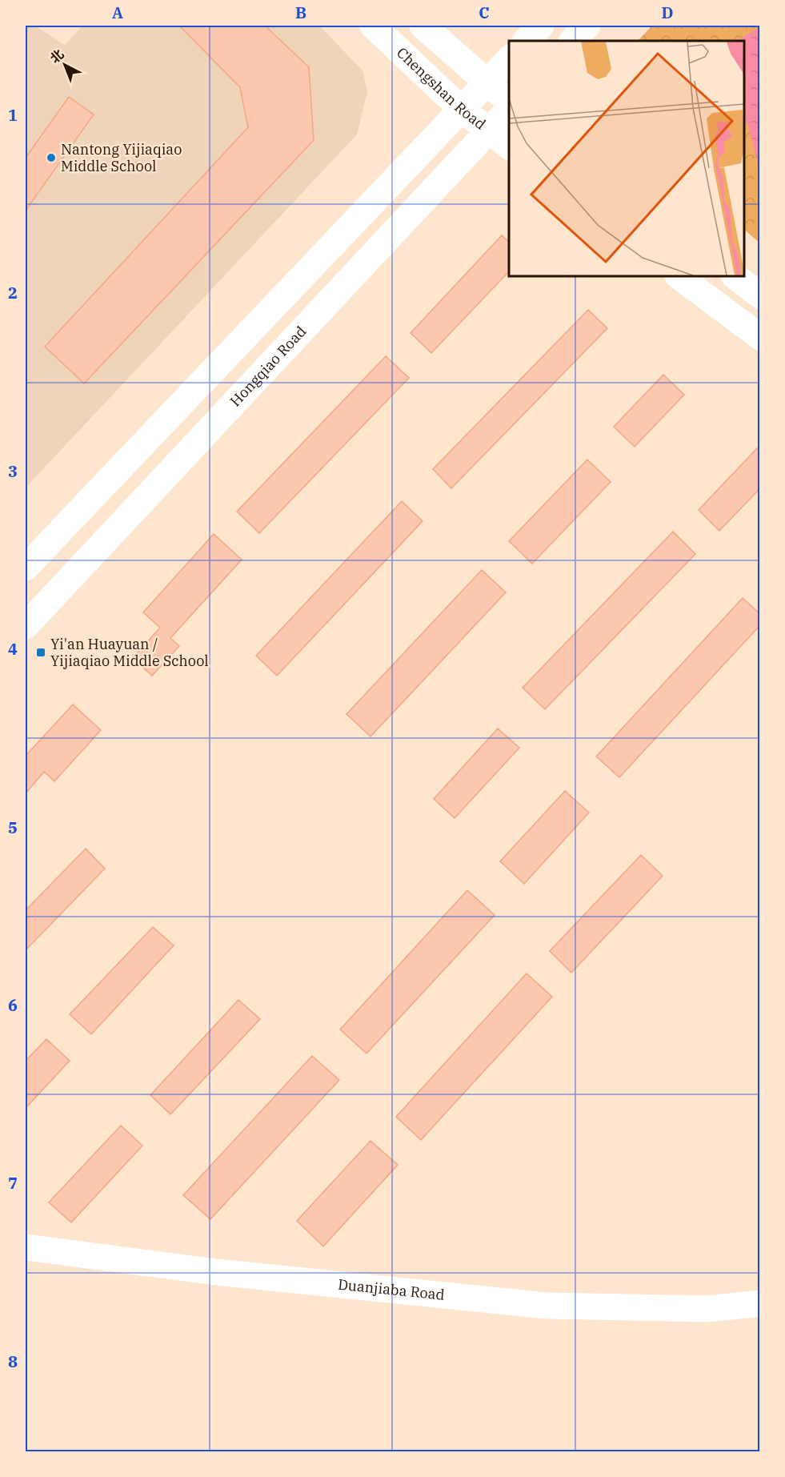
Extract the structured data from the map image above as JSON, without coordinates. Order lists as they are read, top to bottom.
{
  "streets": {
    "main road": ["Chengshan Road", "Hongqiao Road", "Duanjiaba Road"]
  },
  "crossings": [
    ["Chengshan Road", "Hongqiao Road"]
  ],
  "places": {
    "other": ["Nantong Yijiaqiao Middle School"],
    "transit": ["Yi'an Huayuan / Yijiaqiao Middle School"]
  },
  "north": "top left",
  "grid": {
    "columns": [
      "A",
      "B",
      "C",
      "D"
    ],
    "rows": [
      "1",
      "2",
      "3",
      "4",
      "5",
      "6",
      "7",
      "8"
    ]
  }
}
